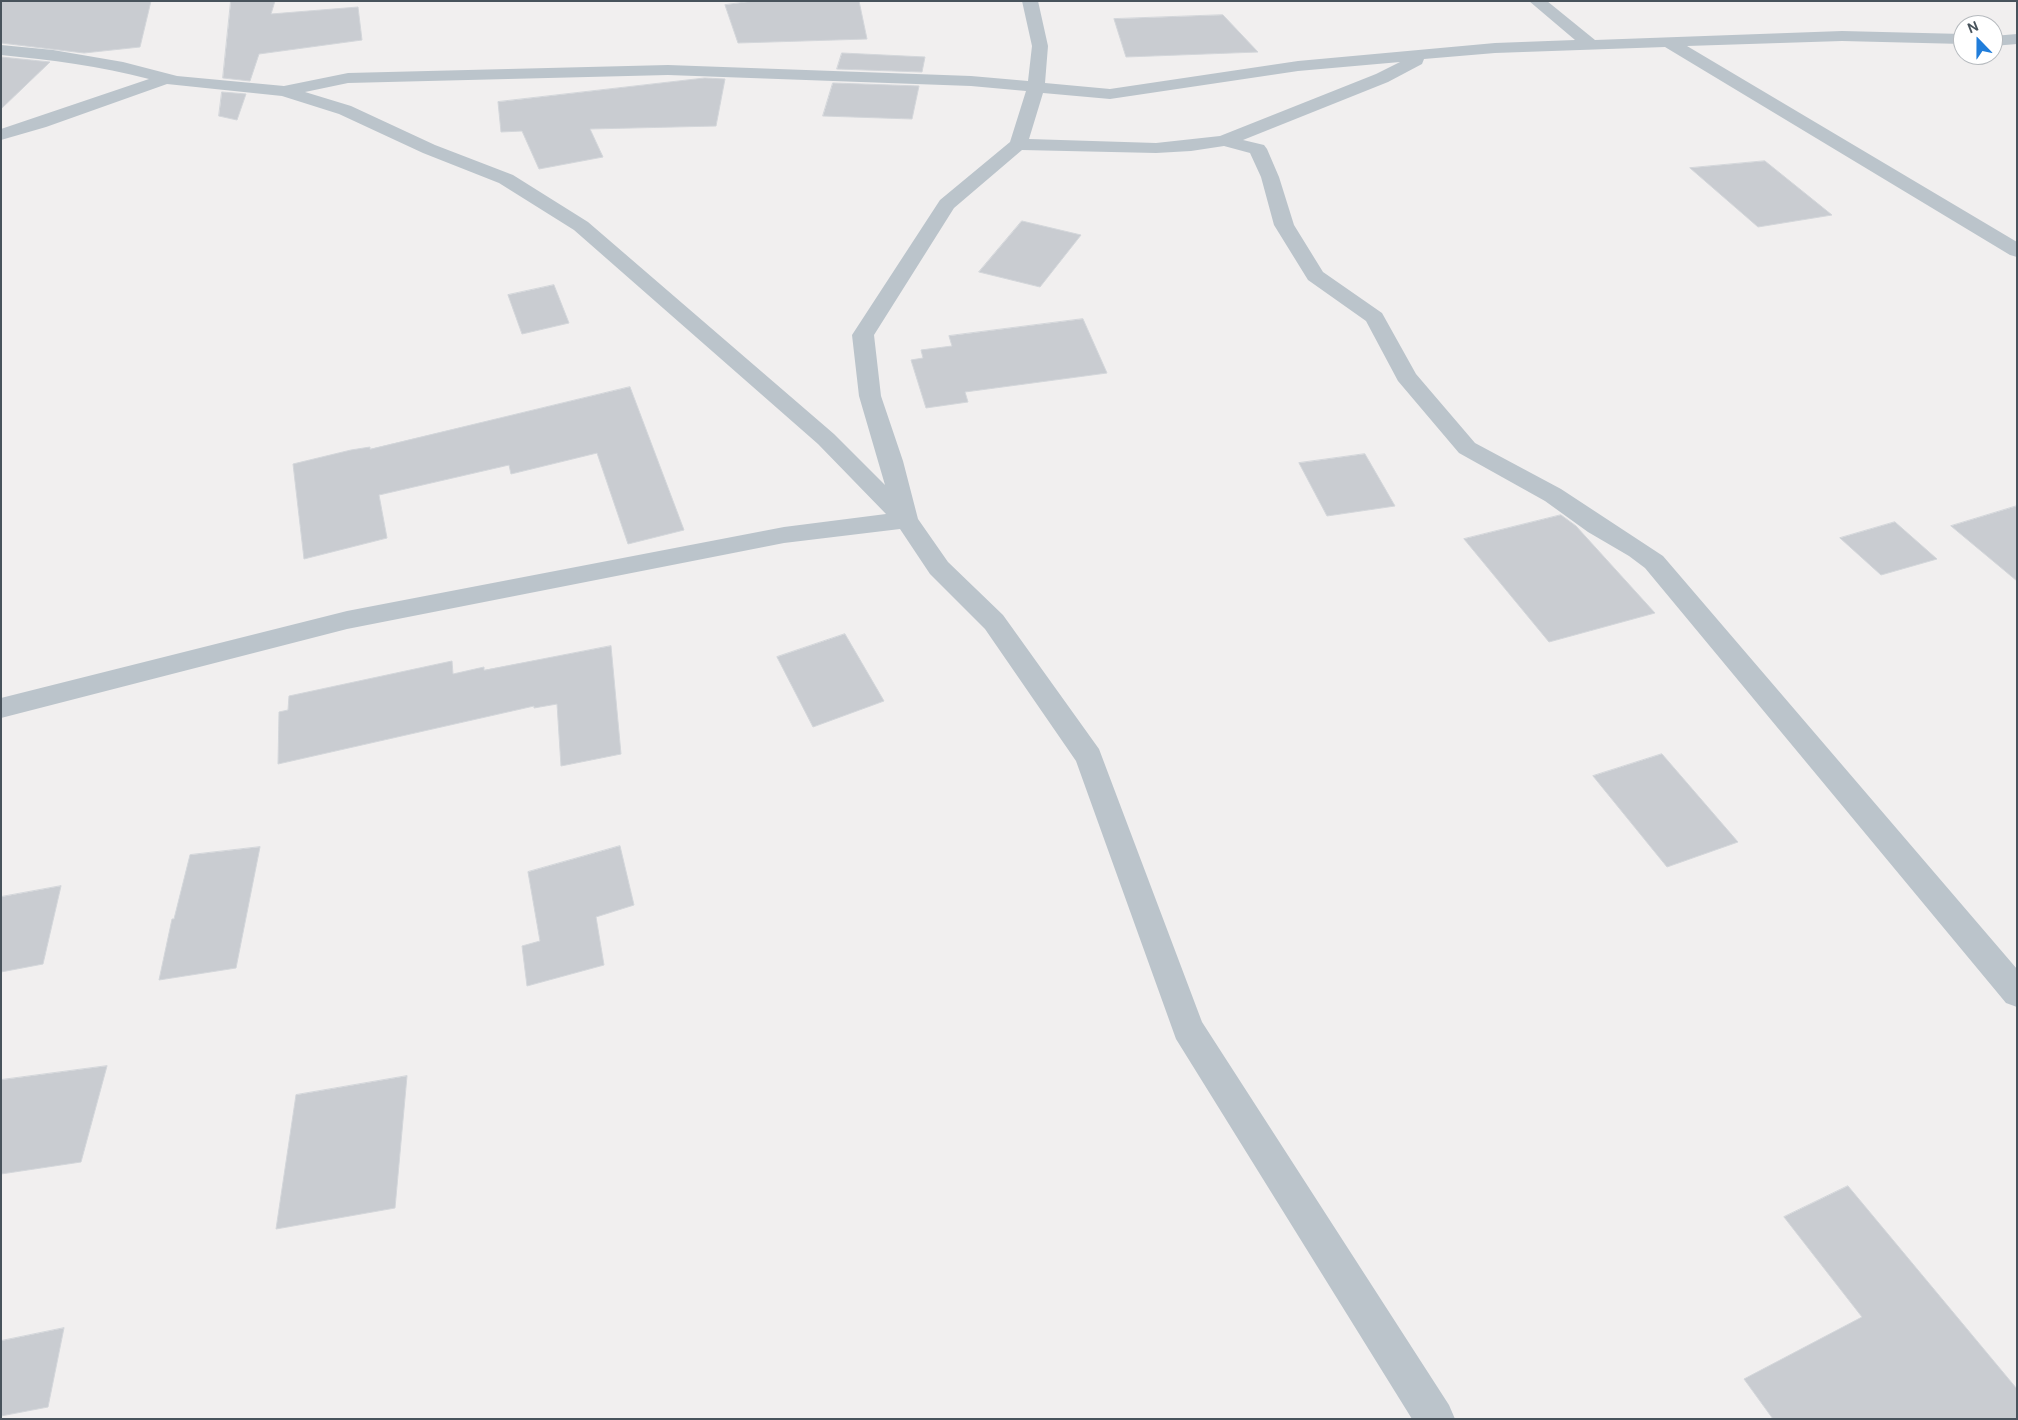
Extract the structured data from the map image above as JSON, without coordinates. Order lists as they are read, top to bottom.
{
  "north": "top"
}
